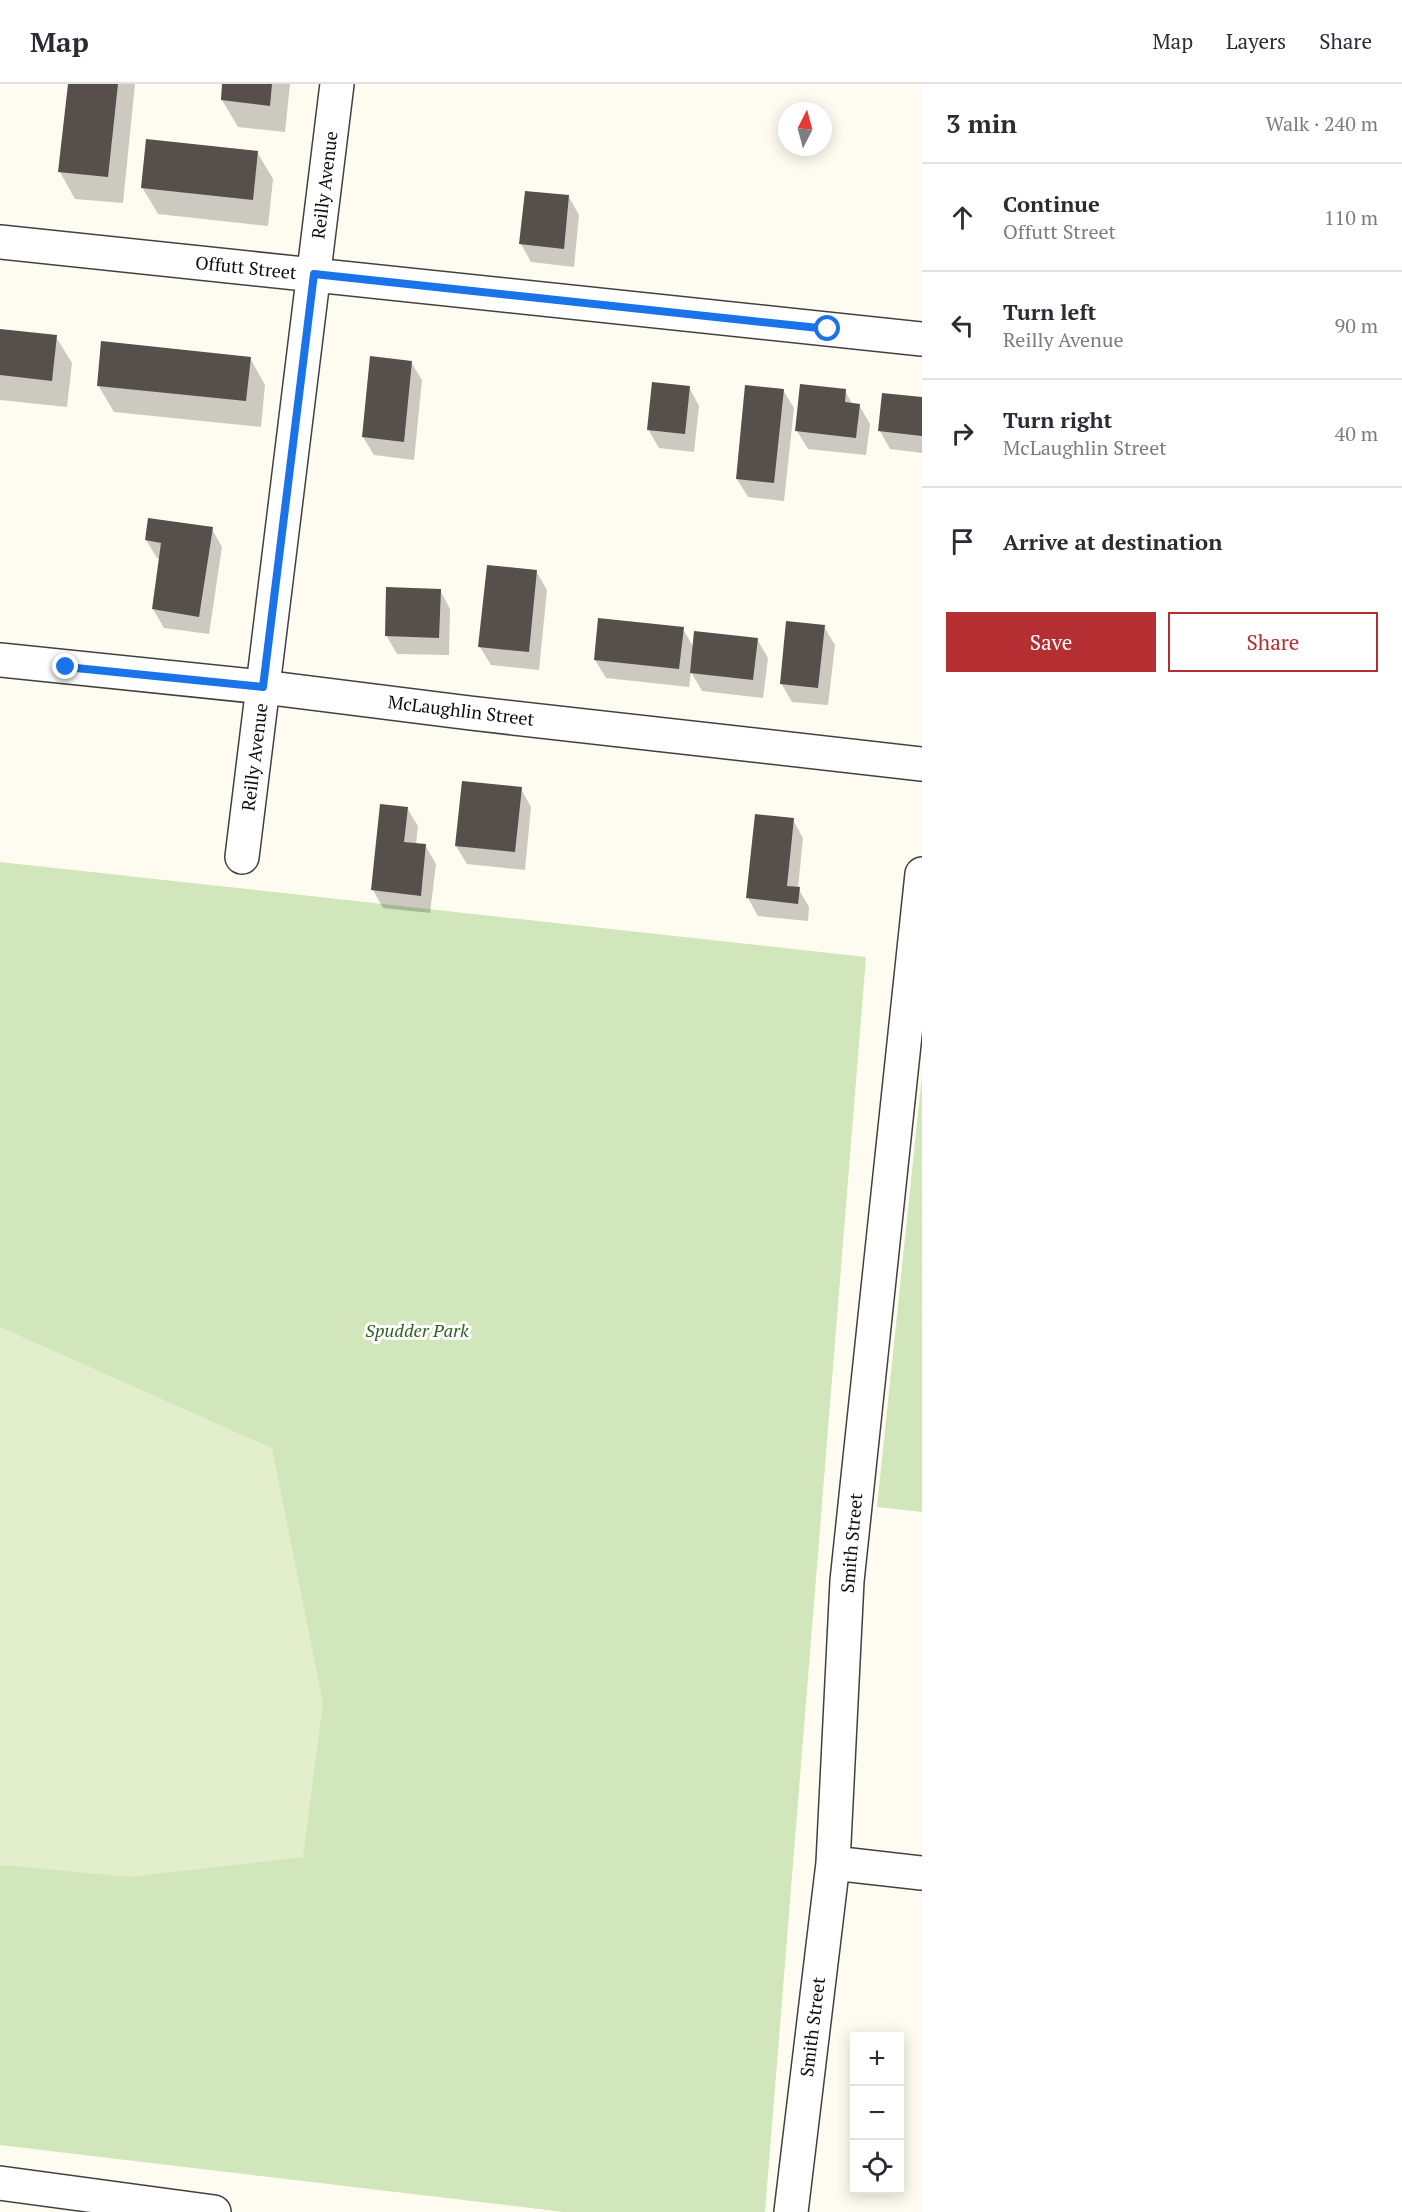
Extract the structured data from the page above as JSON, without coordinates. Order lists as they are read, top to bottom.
{
  "streets": {
    "street": [
      "Reilly Avenue",
      "Offutt Street",
      "McLaughlin Street",
      "Smith Street"
    ]
  },
  "crossings": [
    ["Reilly Avenue", "Offutt Street"],
    ["Reilly Avenue", "McLaughlin Street"]
  ],
  "parks": ["Spudder Park"],
  "north": "top",
  "page": {
    "header": "Map",
    "nav": ["Map", "Layers", "Share"],
    "heading": ["3 min", "Walk · 240 m"],
    "list": [
      ["Continue", "Offutt Street", "110 m"],
      ["Turn left", "Reilly Avenue", "90 m"],
      ["Turn right", "McLaughlin Street", "40 m"],
      "Arrive at destination"
    ],
    "buttons": ["Save", "Share"],
    "map_buttons": ["+", "−"]
  }
}
